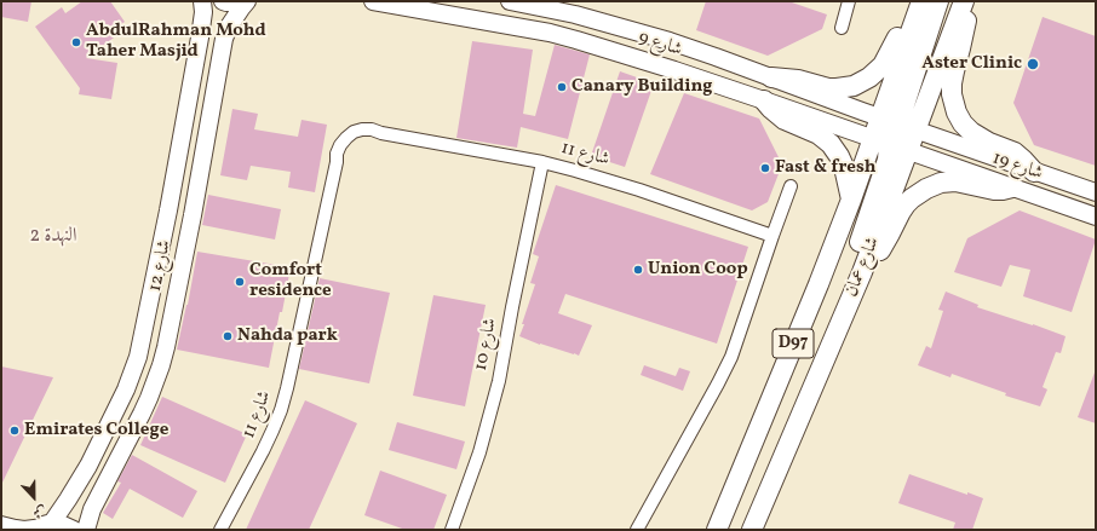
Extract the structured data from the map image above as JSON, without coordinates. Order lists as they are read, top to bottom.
{
  "streets": {
    "main road": ["شارع عمان", "D97"],
    "street": [
      "شارع 9",
      "شارع 11",
      "شارع 19",
      "شارع 12",
      "شارع 10"
    ]
  },
  "crossings": [
    ["شارع 9", "شارع 19"],
    ["شارع 9", "شارع عمان"],
    ["شارع 11", "شارع 10"],
    ["شارع 19", "شارع عمان"]
  ],
  "districts": ["النهدة 2"],
  "places": [
    "AbdulRahman Mohd Taher Masjid",
    "Aster Clinic",
    "Canary Building",
    "Fast & fresh",
    "Union Coop",
    "Comfort residence",
    "Nahda park",
    "Emirates College"
  ],
  "north": "bottom"
}
